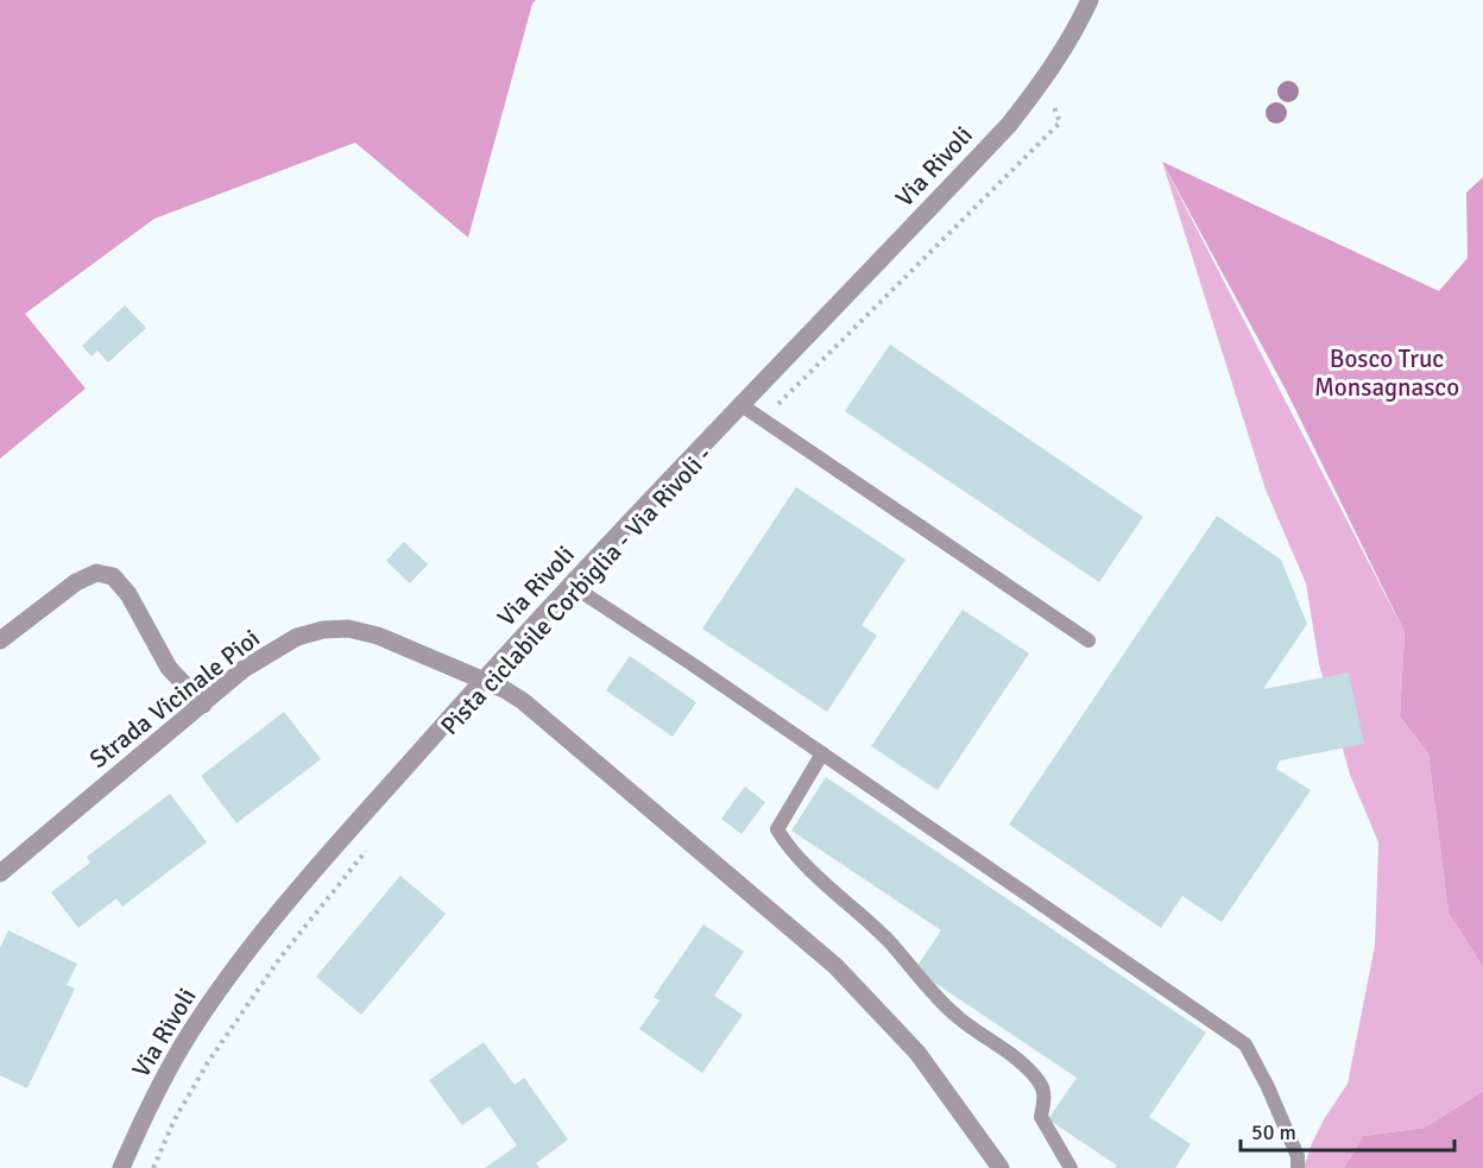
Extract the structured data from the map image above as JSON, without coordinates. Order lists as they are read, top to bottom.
{
  "streets": {
    "street": ["Via Rivoli", "Strada Vicinale Pioi"]
  },
  "crossings": [
    ["Via Rivoli", "Strada Vicinale Pioi"]
  ],
  "parks": ["Bosco Truc Monsagnasco"],
  "scale_bar": "50 m"
}
